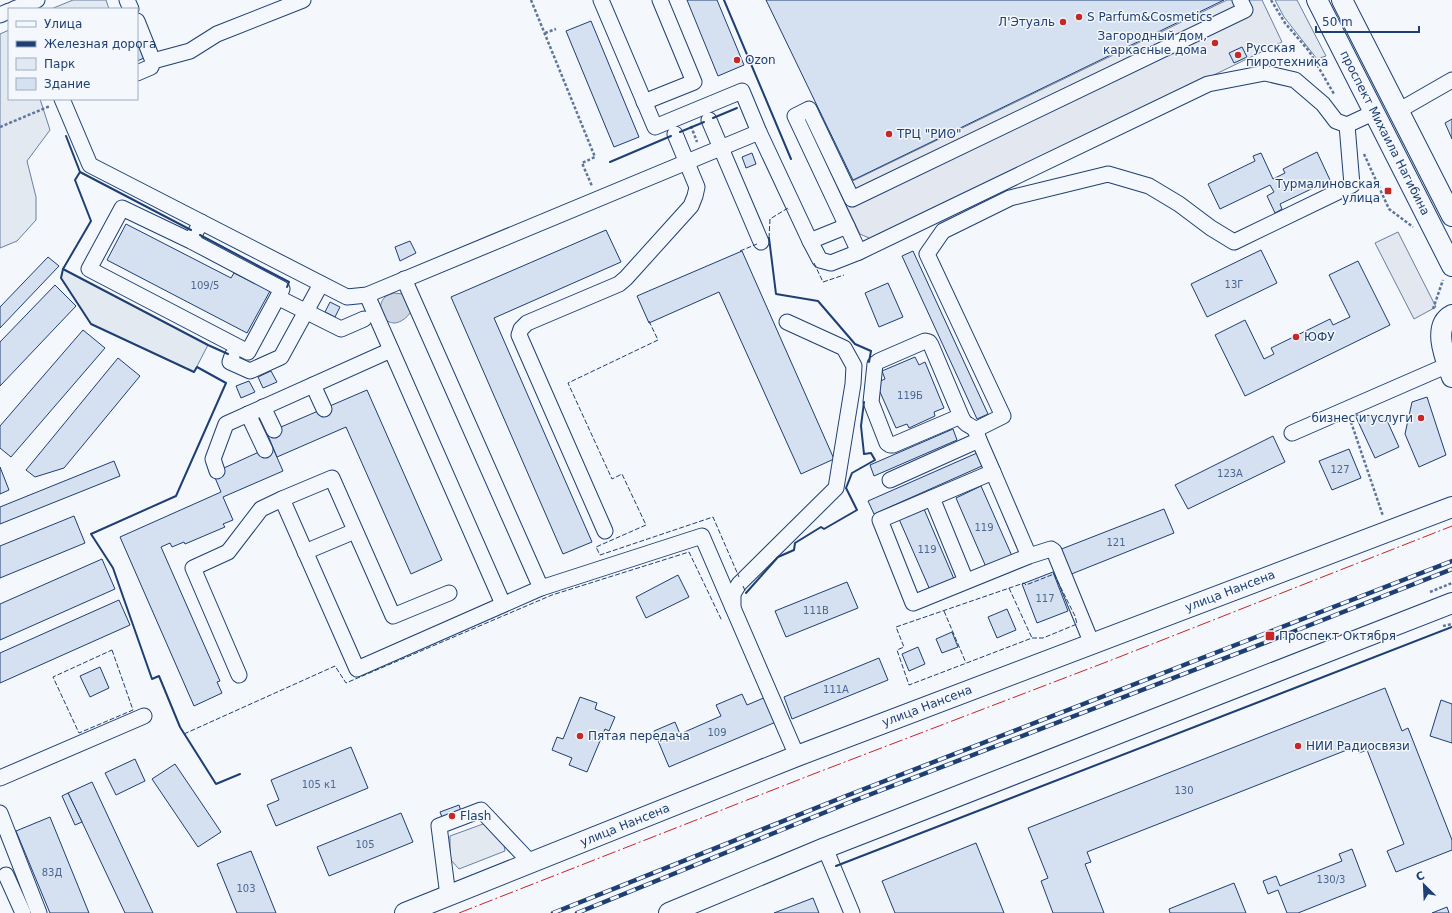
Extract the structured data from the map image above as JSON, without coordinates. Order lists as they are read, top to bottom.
{
  "streets": {
    "main road": ["проспект Михаила Нагибина", "улица Нансена"]
  },
  "places": {
    "other": [
      "S Parfum&Cosmetics",
      "Л'Этуаль",
      "Загородный дом, каркасные дома",
      "Русская пиротехника",
      "Ozon",
      "ТРЦ \"РИО\"",
      "ЮФУ",
      "бизнес и услуги",
      "Пятая передача",
      "НИИ Радиосвязи",
      "Flash"
    ],
    "transit": ["Турмалиновская улица", "Проспект Октября"]
  },
  "house_numbers": [
    "13Г",
    "109/5",
    "119Б",
    "127",
    "123А",
    "119",
    "121",
    "119",
    "117",
    "111В",
    "111А",
    "109",
    "105 к1",
    "130",
    "105",
    "83Д",
    "130/3",
    "103"
  ],
  "legend": [
    "Улица",
    "Железная дорога",
    "Парк",
    "Здание"
  ],
  "scale_bar": "50 m",
  "north": "top left"
}
